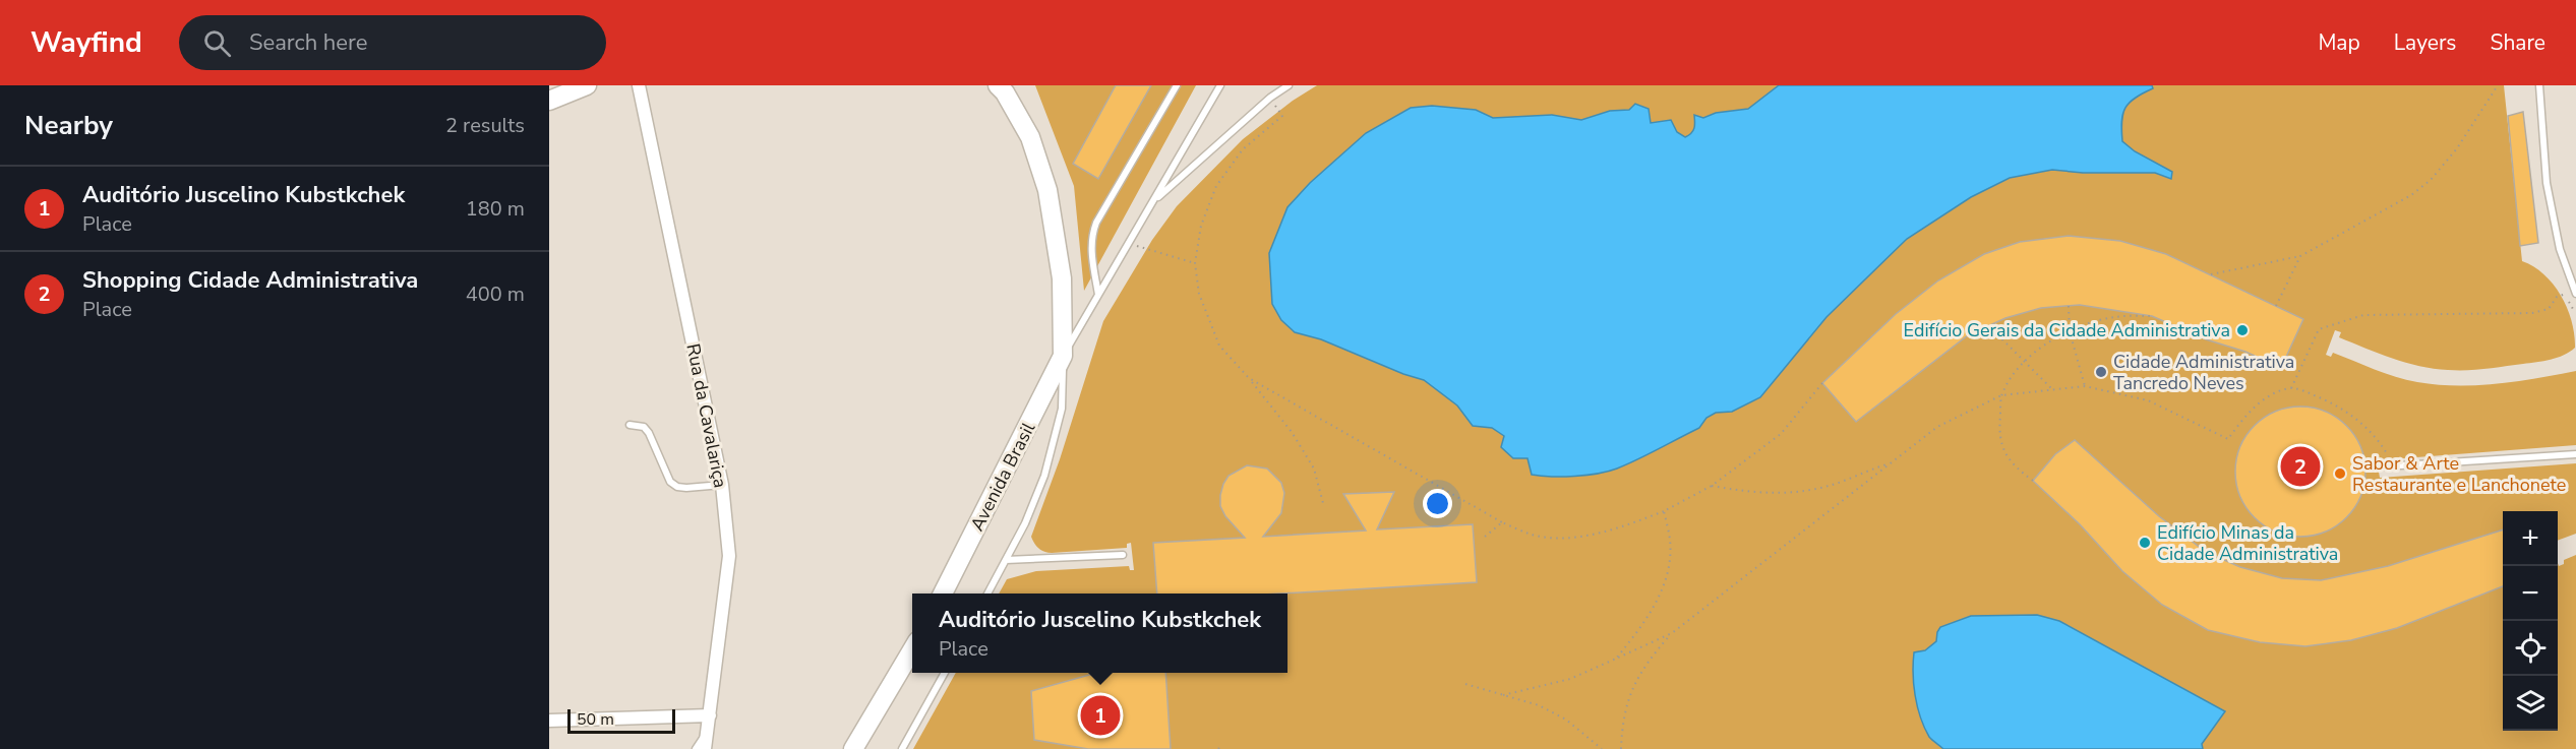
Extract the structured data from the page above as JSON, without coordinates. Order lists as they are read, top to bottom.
{
  "streets": {
    "street": ["Rua da Cavalariça", "Avenida Brasil"]
  },
  "places": [
    "Edifício Gerais da Cidade Administrativa",
    "Cidade Administrativa Tancredo Neves",
    "Sabor & Arte Restaurante e Lanchonete",
    "Edifício Minas da Cidade Administrativa"
  ],
  "scale_bar": "50 m",
  "page": {
    "header": "Wayfind",
    "search": "Search here",
    "nav": ["Map", "Layers", "Share"],
    "heading": ["Nearby", "2 results"],
    "list": [
      {
        "mark": "1",
        "name": "Auditório Juscelino Kubstkchek",
        "note": "Place",
        "value": "180 m"
      },
      {
        "mark": "2",
        "name": "Shopping Cidade Administrativa",
        "note": "Place",
        "value": "400 m"
      }
    ],
    "pins": ["2", "1"],
    "map_buttons": ["+", "−"],
    "popup": ["Auditório Juscelino Kubstkchek", "Place"],
    "scale": "50 m"
  }
}
